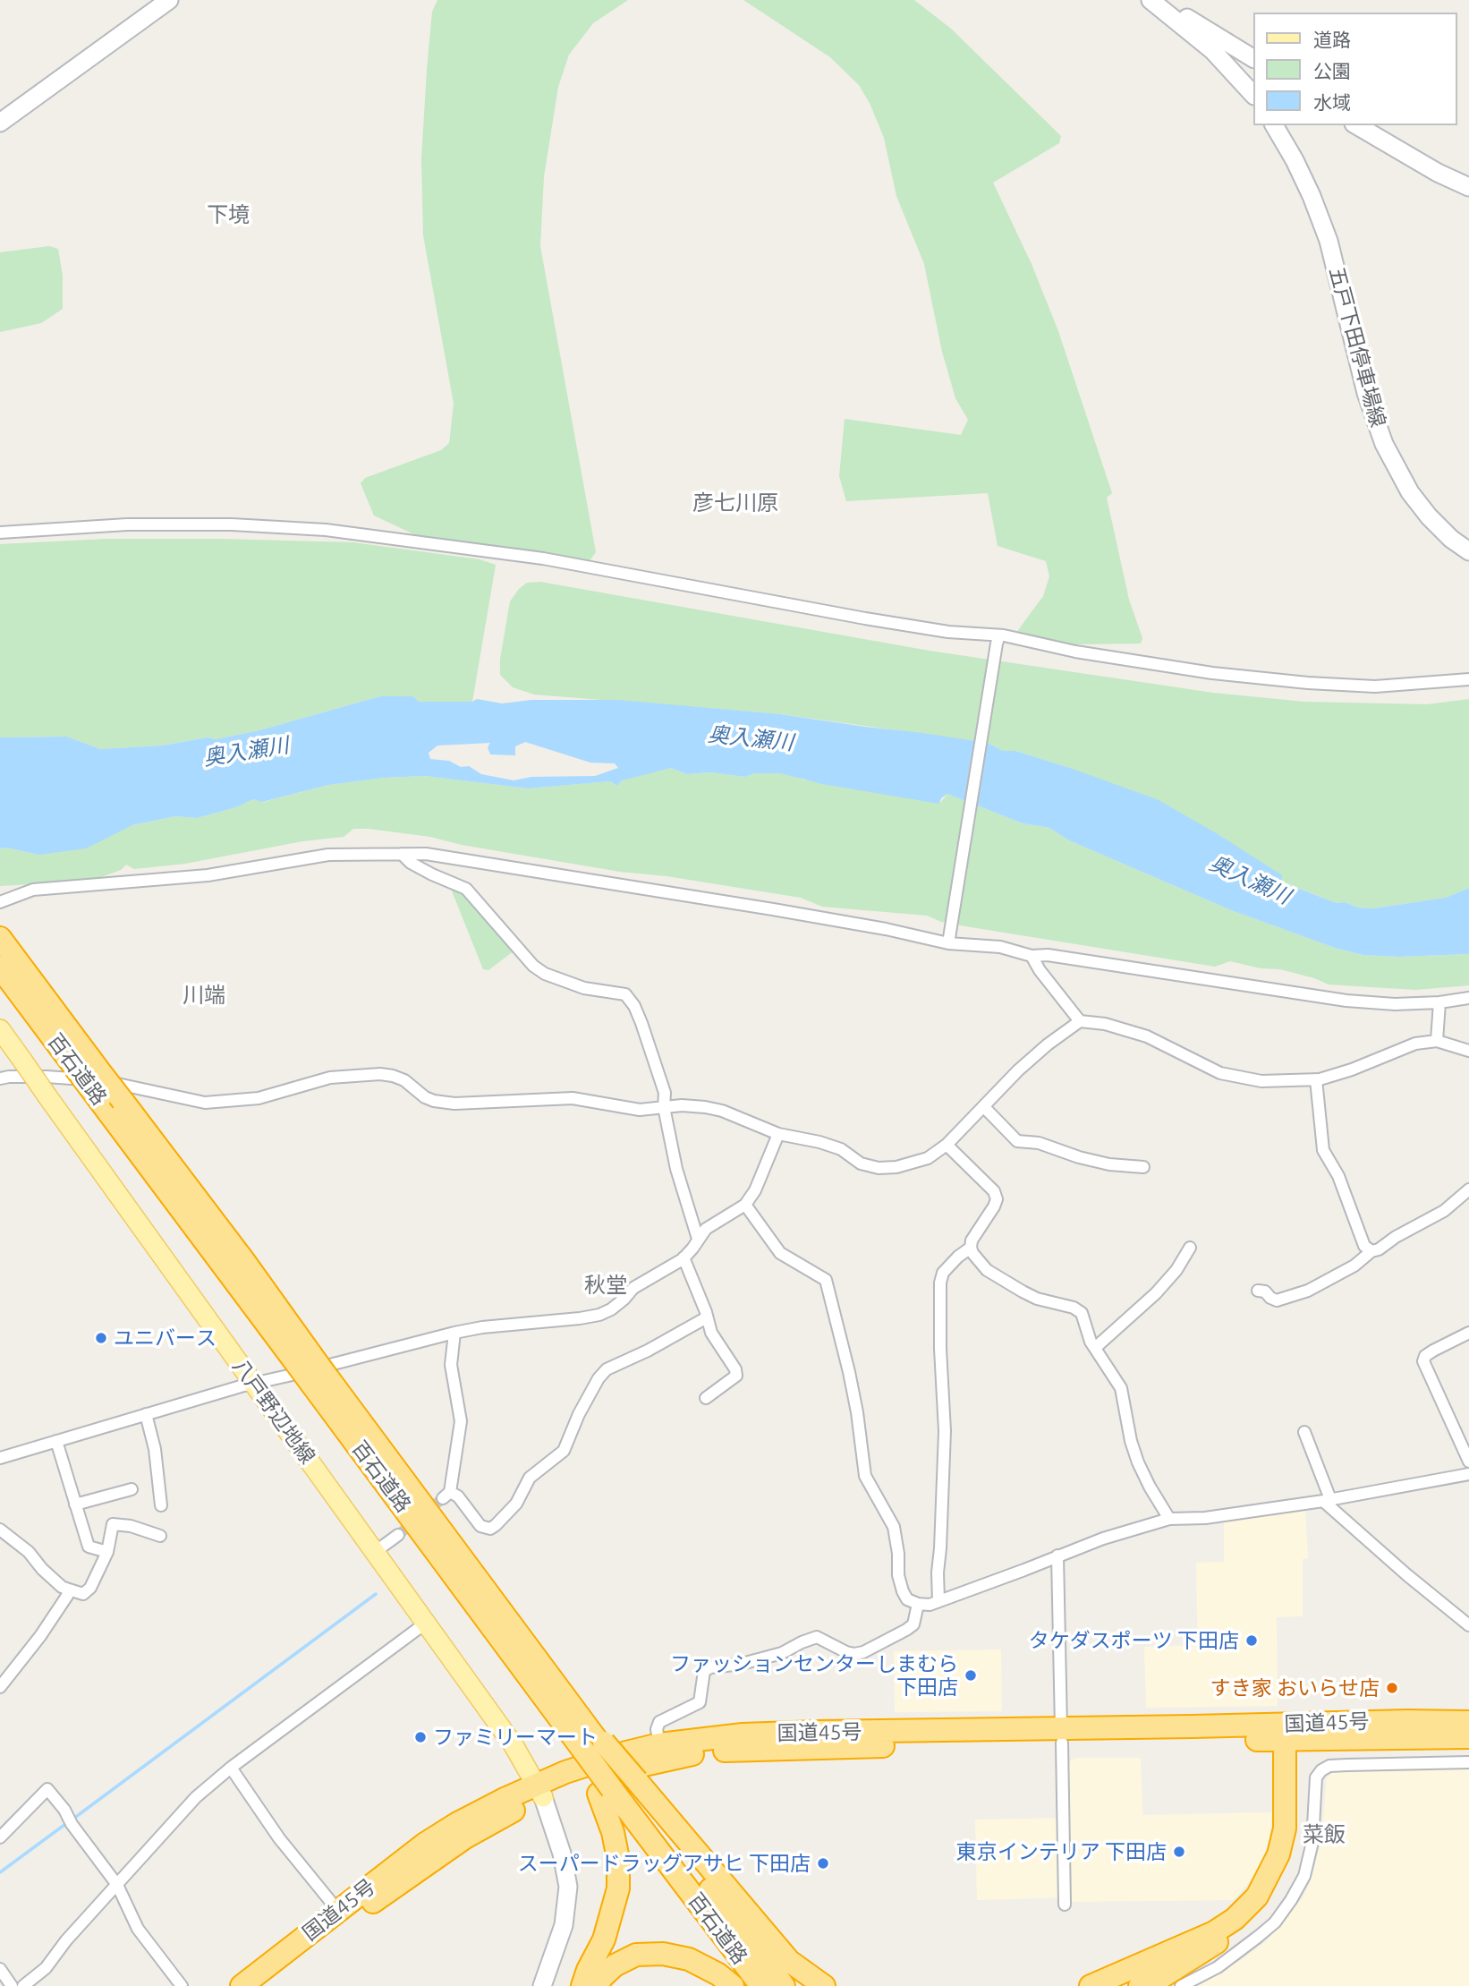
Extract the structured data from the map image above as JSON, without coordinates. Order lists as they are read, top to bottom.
{
  "streets": {
    "highway": ["百石道路", "国道45号"],
    "main road": ["五戸下田停車場線", "八戸野辺地線"]
  },
  "crossings": [
    ["八戸野辺地線", "国道45号"]
  ],
  "districts": [
    "下境",
    "彦七川原",
    "川端",
    "秋堂",
    "菜飯"
  ],
  "water": ["奥入瀬川"],
  "places": [
    "ユニバース",
    "タケダスポーツ 下田店",
    "ファッションセンターしまむら 下田店",
    "すき家 おいらせ店",
    "ファミリーマート",
    "東京インテリア 下田店",
    "スーパードラッグアサヒ 下田店"
  ],
  "legend": ["道路", "公園", "水域"]
}
